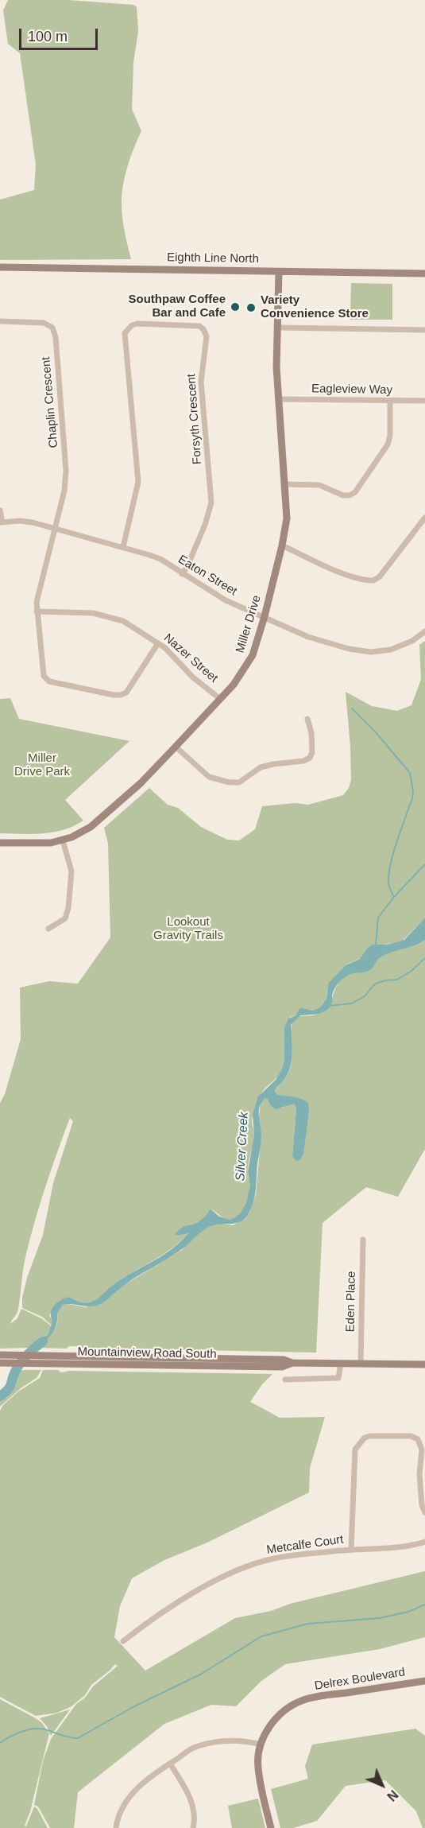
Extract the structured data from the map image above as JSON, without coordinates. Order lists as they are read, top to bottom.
{
  "streets": {
    "street": [
      "Eighth Line North",
      "Eagleview Way",
      "Chaplin Crescent",
      "Forsyth Crescent",
      "Eaton Street",
      "Miller Drive",
      "Nazer Street",
      "Eden Place",
      "Mountainview Road South",
      "Metcalfe Court",
      "Delrex Boulevard"
    ]
  },
  "crossings": [
    ["Eighth Line North", "Miller Drive"],
    ["Eagleview Way", "Miller Drive"],
    ["Chaplin Crescent", "Eaton Street"],
    ["Chaplin Crescent", "Nazer Street"],
    ["Forsyth Crescent", "Eaton Street"],
    ["Eaton Street", "Miller Drive"],
    ["Miller Drive", "Nazer Street"],
    ["Eden Place", "Mountainview Road South"]
  ],
  "water": ["Silver Creek"],
  "parks": ["Miller Drive Park", "Lookout Gravity Trails"],
  "places": ["Southpaw Coffee Bar and Cafe", "Variety Convenience Store"],
  "scale_bar": "100 m",
  "north": "bottom right"
}
